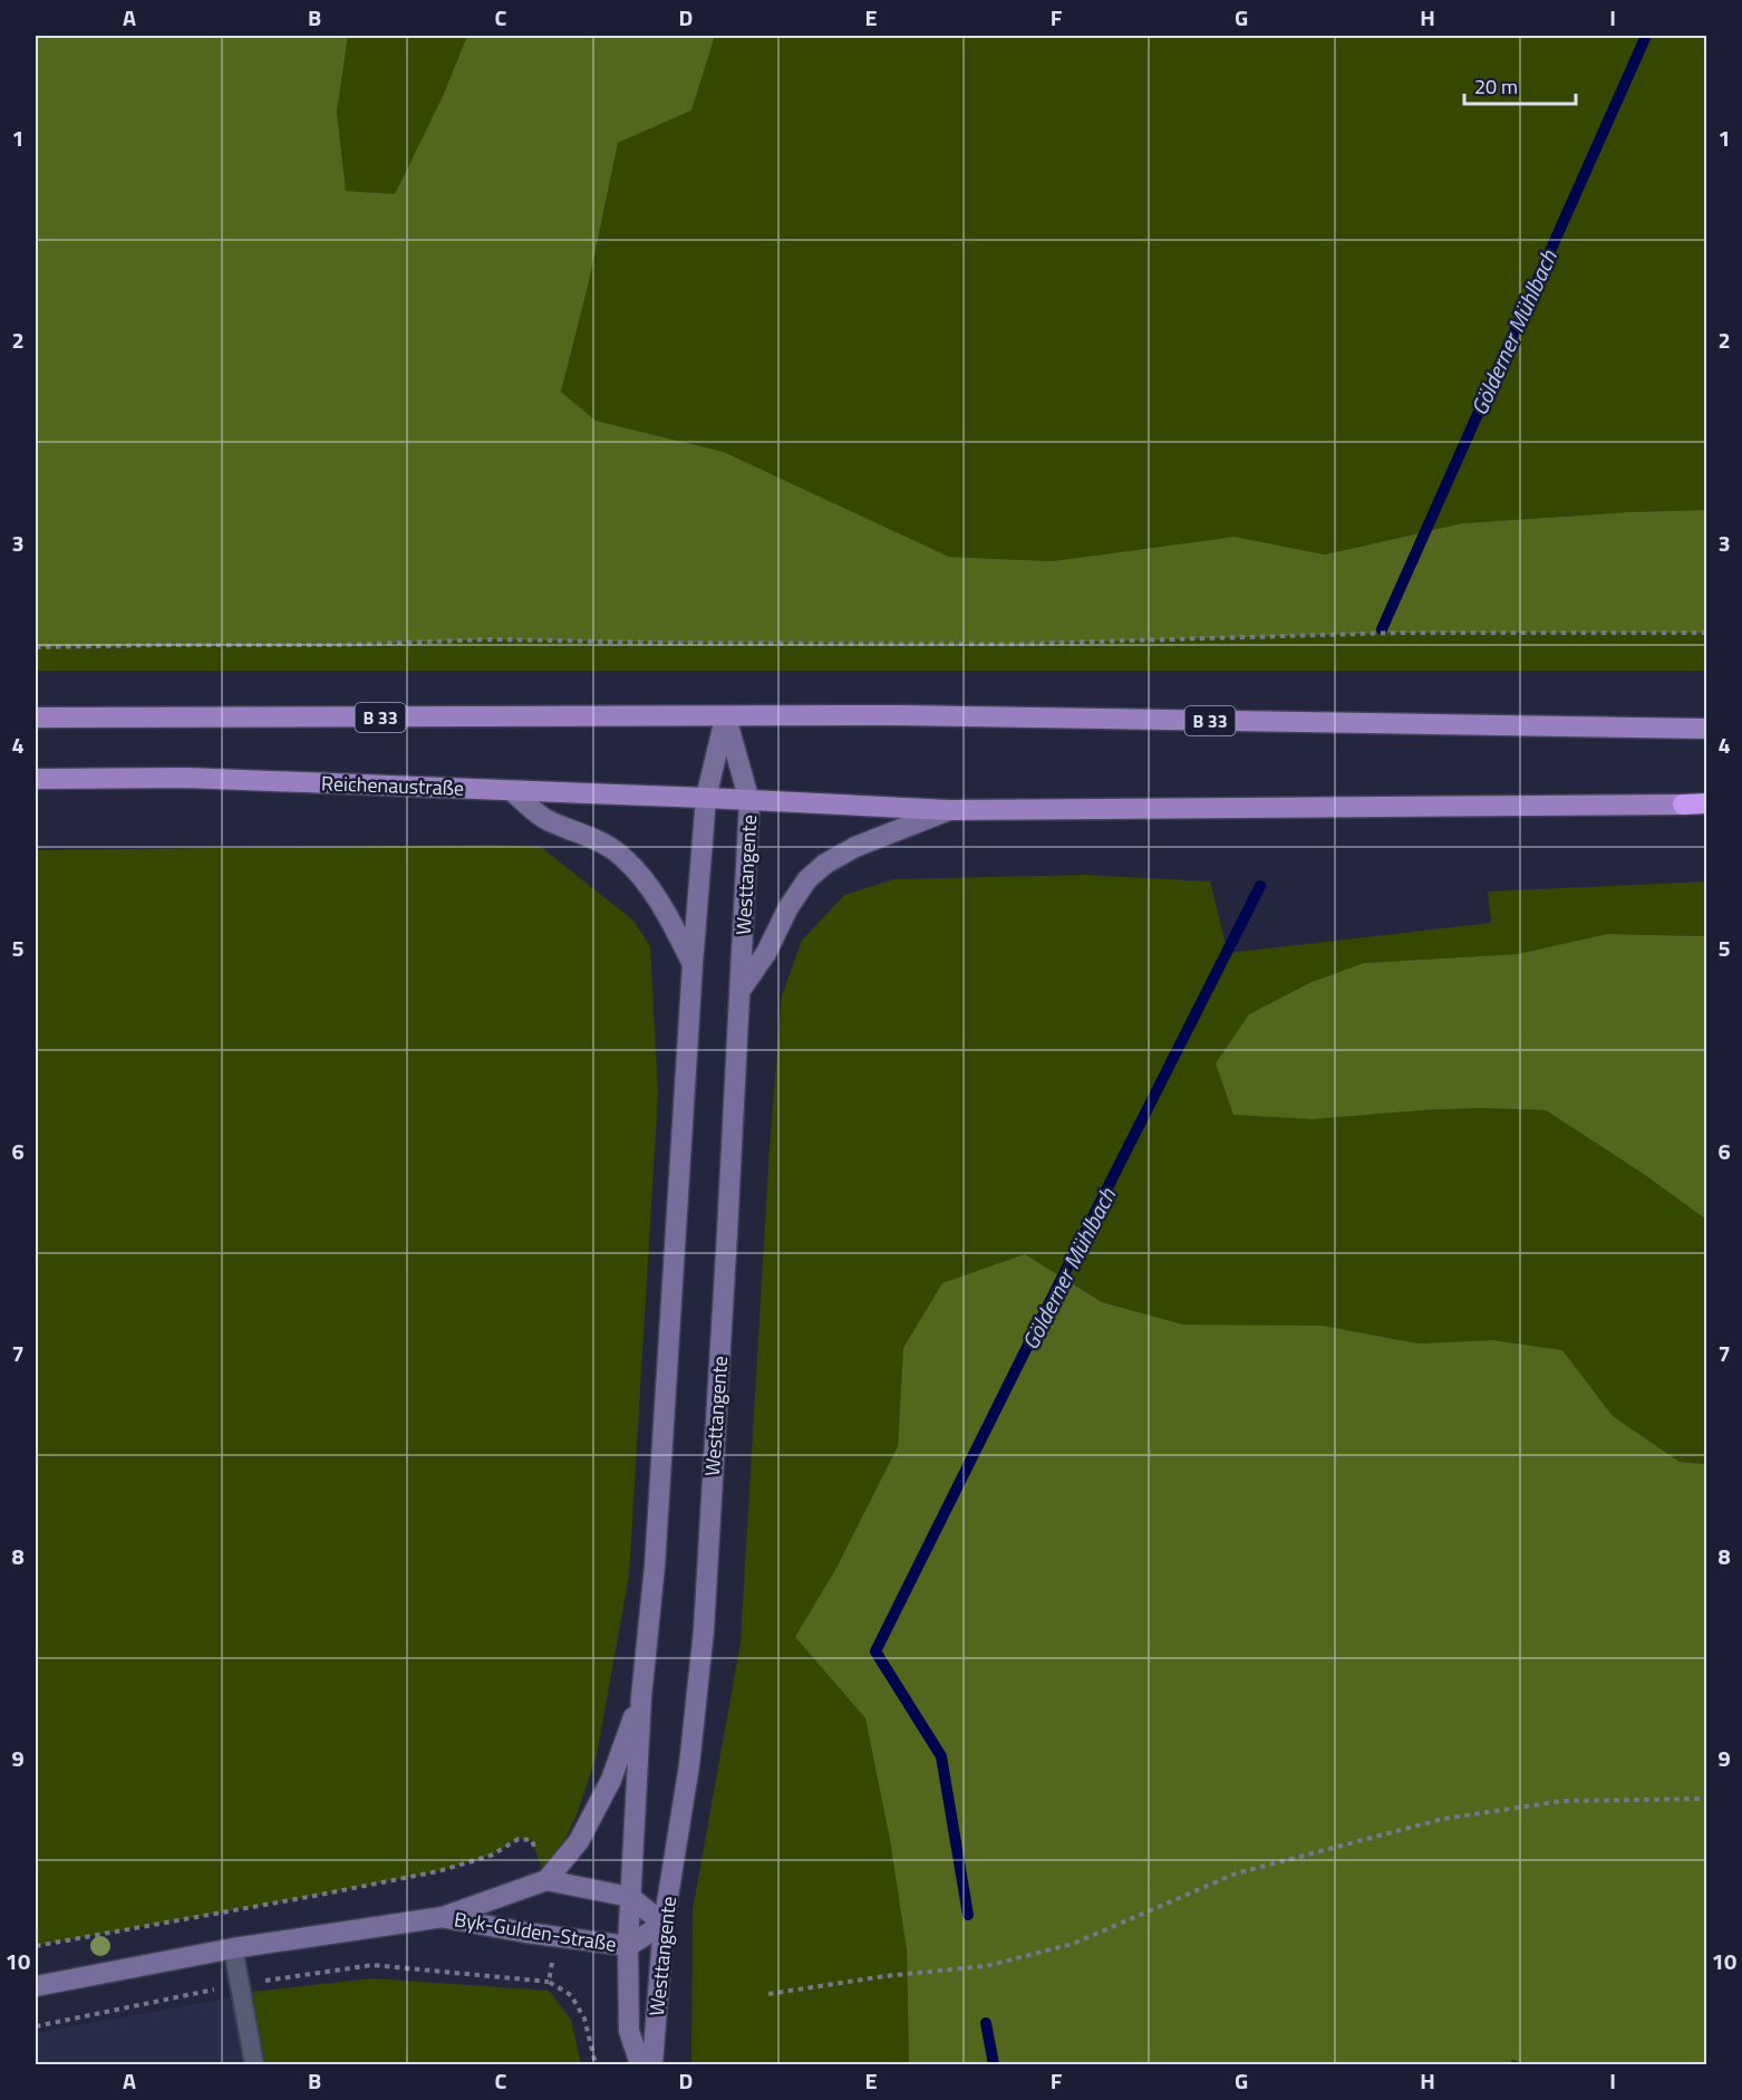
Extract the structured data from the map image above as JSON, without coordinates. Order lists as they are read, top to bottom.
{
  "streets": {
    "main road": [
      "B 33",
      "Reichenaustraße",
      "Westtangente",
      "Byk-Gulden-Straße"
    ]
  },
  "crossings": [
    ["B 33", "Westtangente"],
    ["Reichenaustraße", "Westtangente"],
    ["Westtangente", "Byk-Gulden-Straße"]
  ],
  "water": ["Gölderner Mühlbach"],
  "scale_bar": "20 m",
  "grid": {
    "columns": [
      "A",
      "B",
      "C",
      "D",
      "E",
      "F",
      "G",
      "H",
      "I"
    ],
    "rows": [
      "1",
      "2",
      "3",
      "4",
      "5",
      "6",
      "7",
      "8",
      "9",
      "10"
    ]
  }
}
